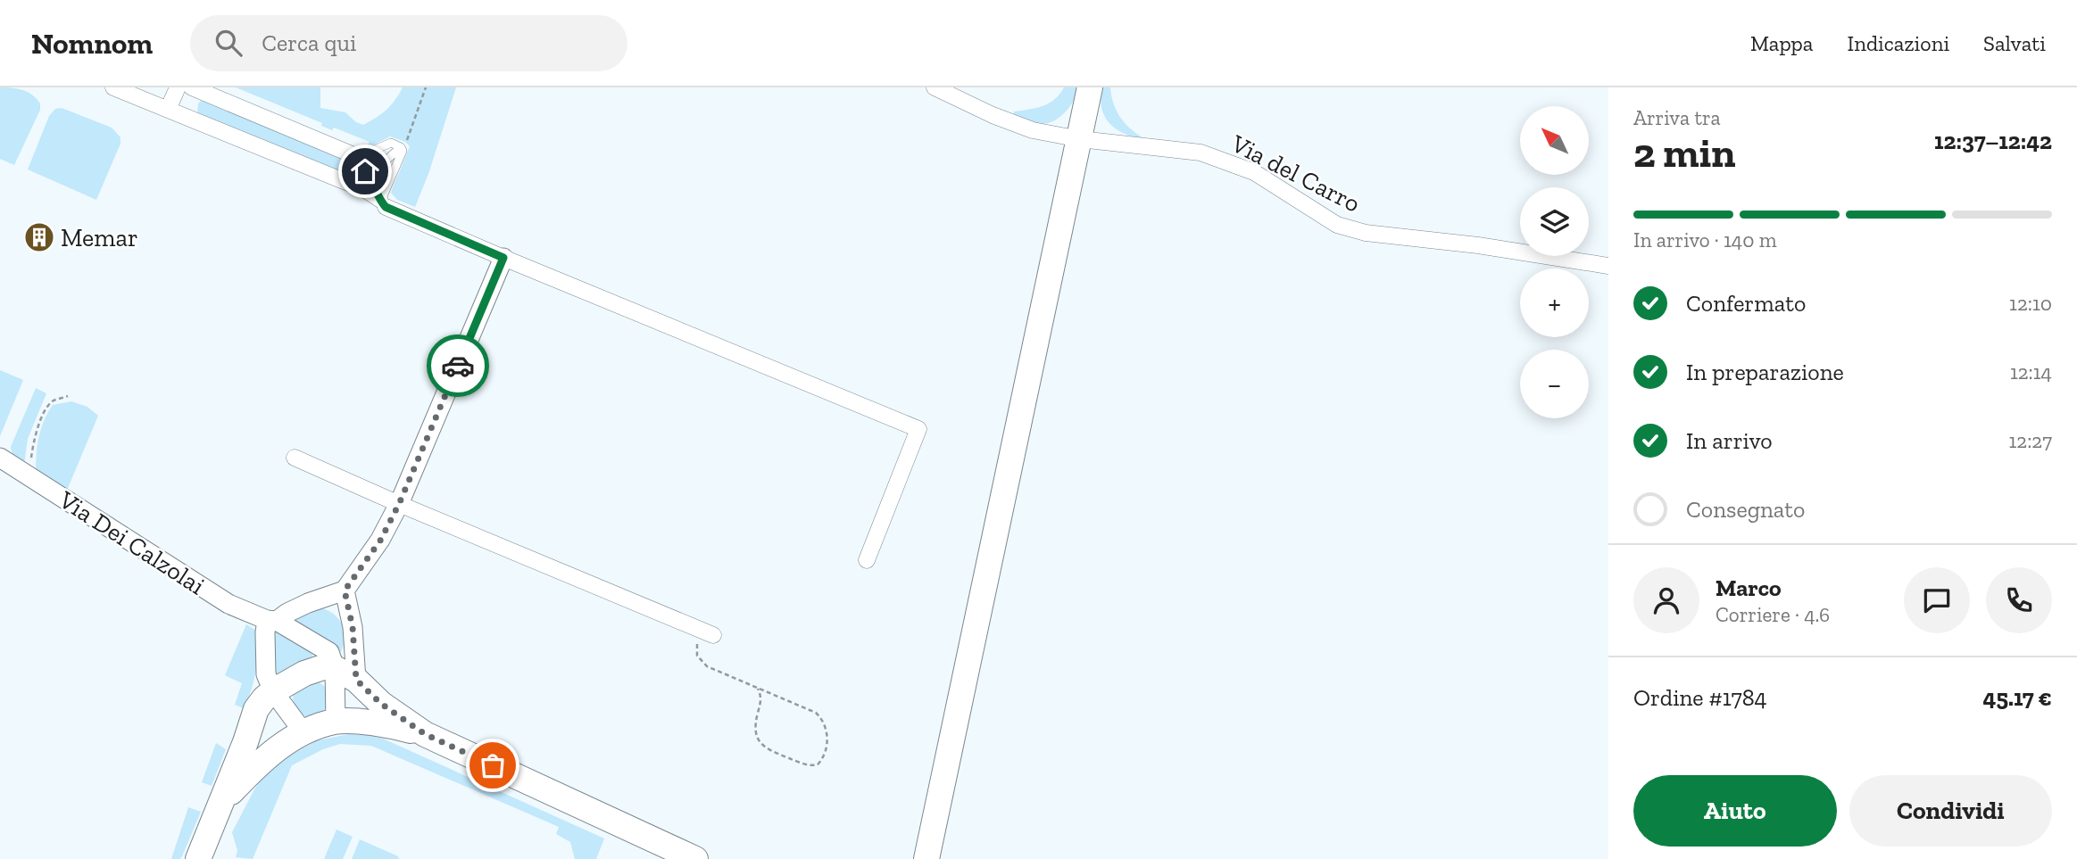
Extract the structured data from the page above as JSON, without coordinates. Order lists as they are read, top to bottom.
{
  "streets": {
    "street": ["Via del Carro", "Via Dei Calzolai"]
  },
  "places": {
    "building": ["Memar"]
  },
  "north": "top left",
  "page": {
    "header": "Nomnom",
    "search": "Cerca qui",
    "nav": ["Mappa", "Indicazioni", "Salvati"],
    "heading": ["2 min", "Arriva tra", "12:37–12:42"],
    "panel": [
      "Marco",
      "Corriere · 4.6",
      "Ordine #1784",
      "45.17 €"
    ],
    "map_buttons": ["+", "−"],
    "bar": "In arrivo · 140 m",
    "list": [
      ["Confermato", "12:10"],
      ["In preparazione", "12:14"],
      ["In arrivo", "12:27"],
      "Consegnato"
    ],
    "buttons": ["Aiuto", "Condividi"]
  }
}
